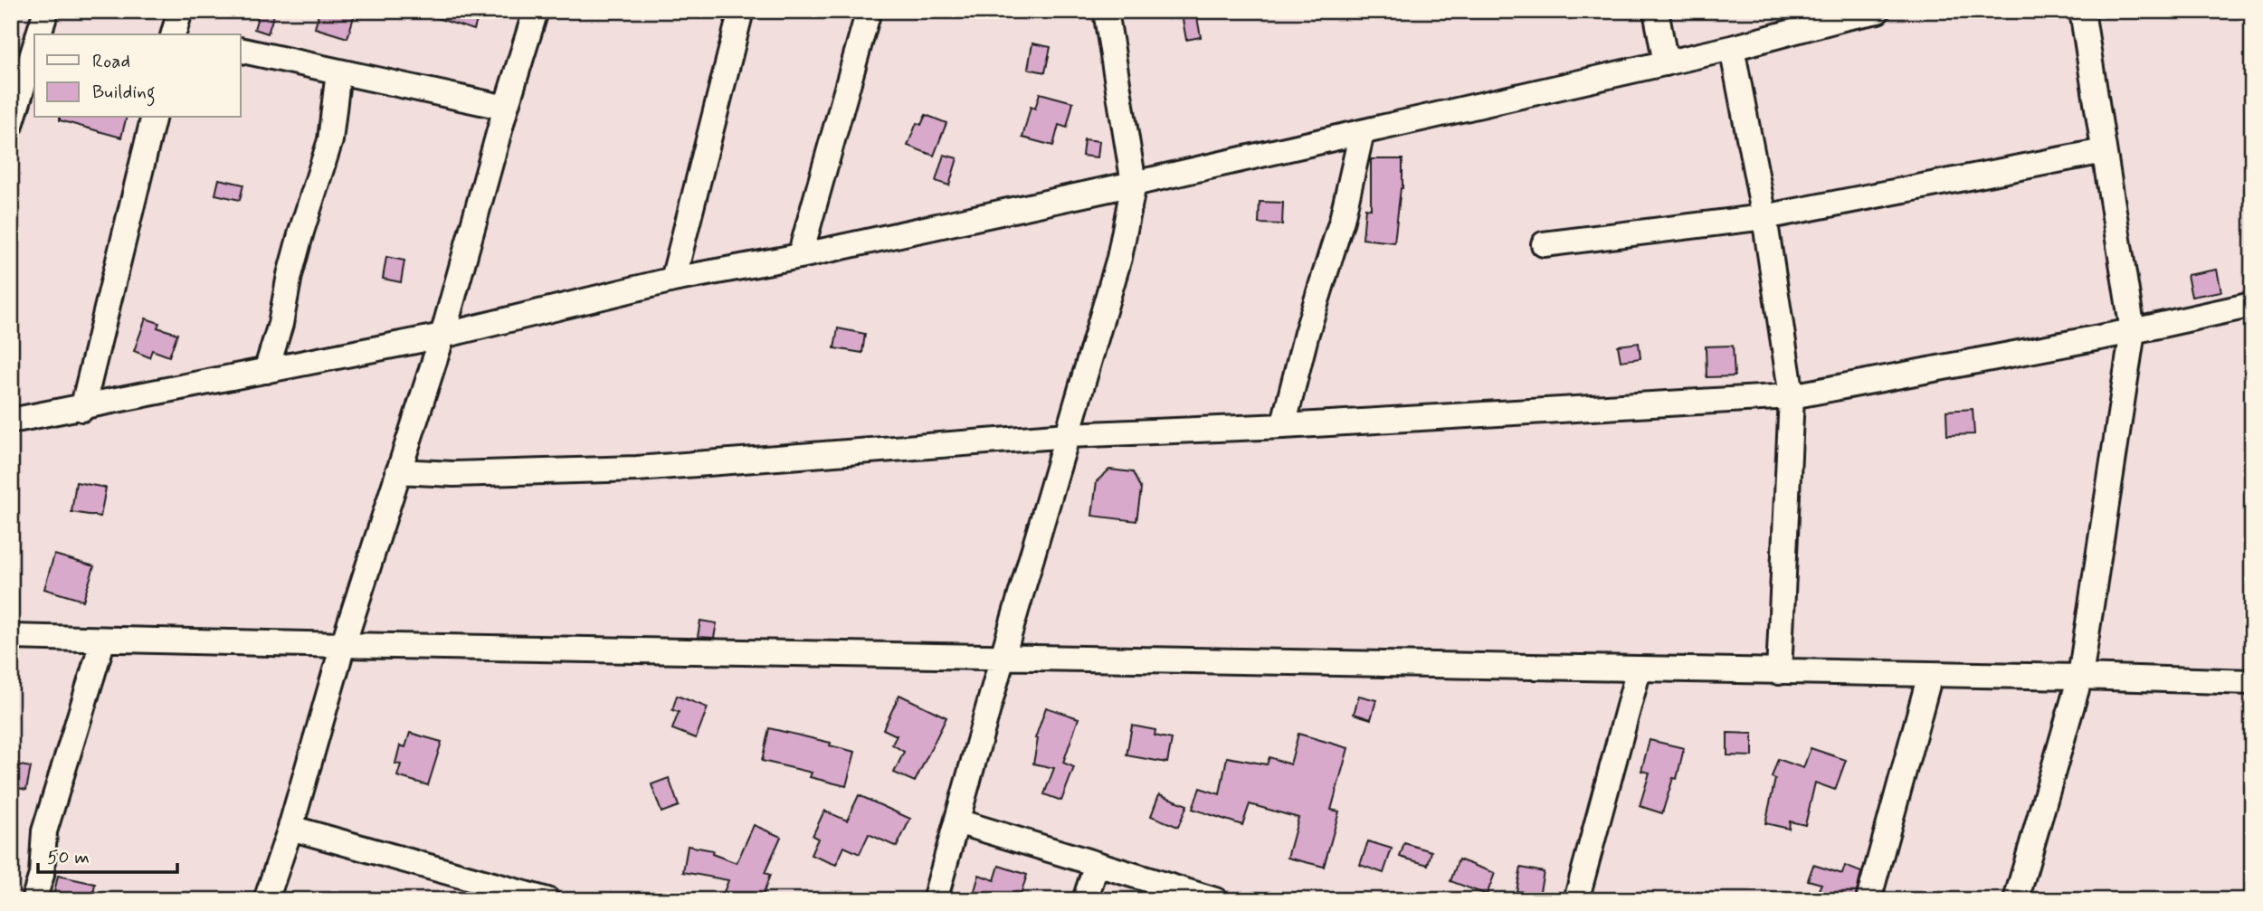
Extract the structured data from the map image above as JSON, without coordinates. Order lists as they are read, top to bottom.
{
  "legend": ["Road", "Building"],
  "scale_bar": "50 m"
}
